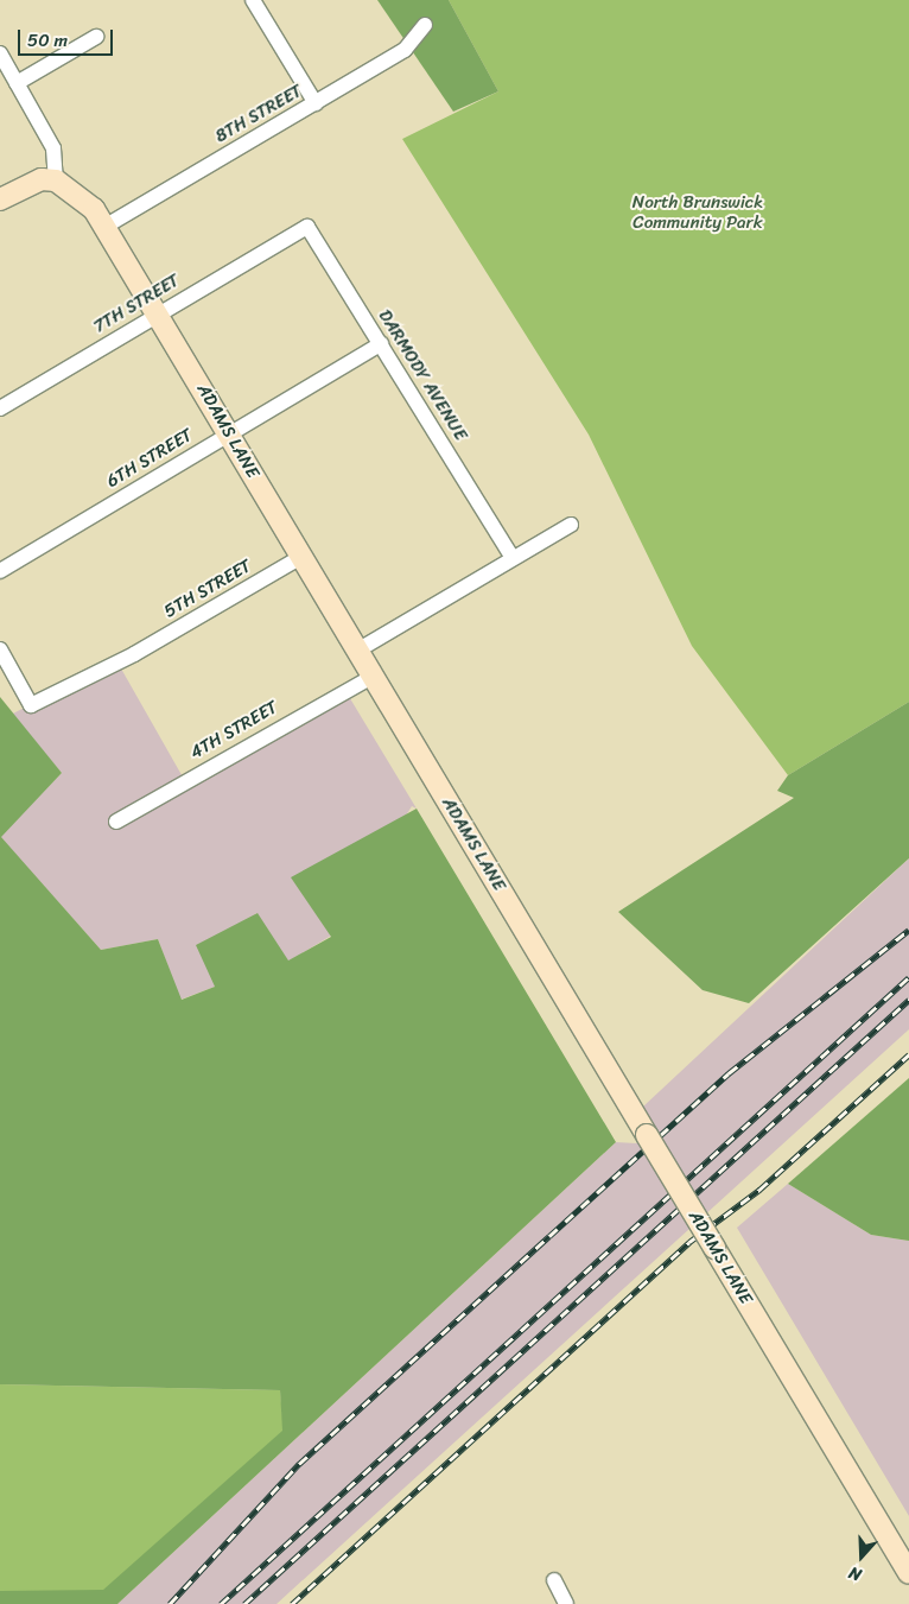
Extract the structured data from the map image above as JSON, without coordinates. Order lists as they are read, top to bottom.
{
  "streets": {
    "street": [
      "8TH STREET",
      "7TH STREET",
      "DARMODY AVENUE",
      "ADAMS LANE",
      "6TH STREET",
      "5TH STREET",
      "4TH STREET"
    ]
  },
  "crossings": [
    ["8TH STREET", "ADAMS LANE"],
    ["7TH STREET", "DARMODY AVENUE"],
    ["7TH STREET", "ADAMS LANE"],
    ["DARMODY AVENUE", "6TH STREET"],
    ["ADAMS LANE", "6TH STREET"],
    ["ADAMS LANE", "5TH STREET"],
    ["ADAMS LANE", "4TH STREET"]
  ],
  "parks": ["North Brunswick Community Park"],
  "scale_bar": "50 m",
  "north": "bottom"
}
